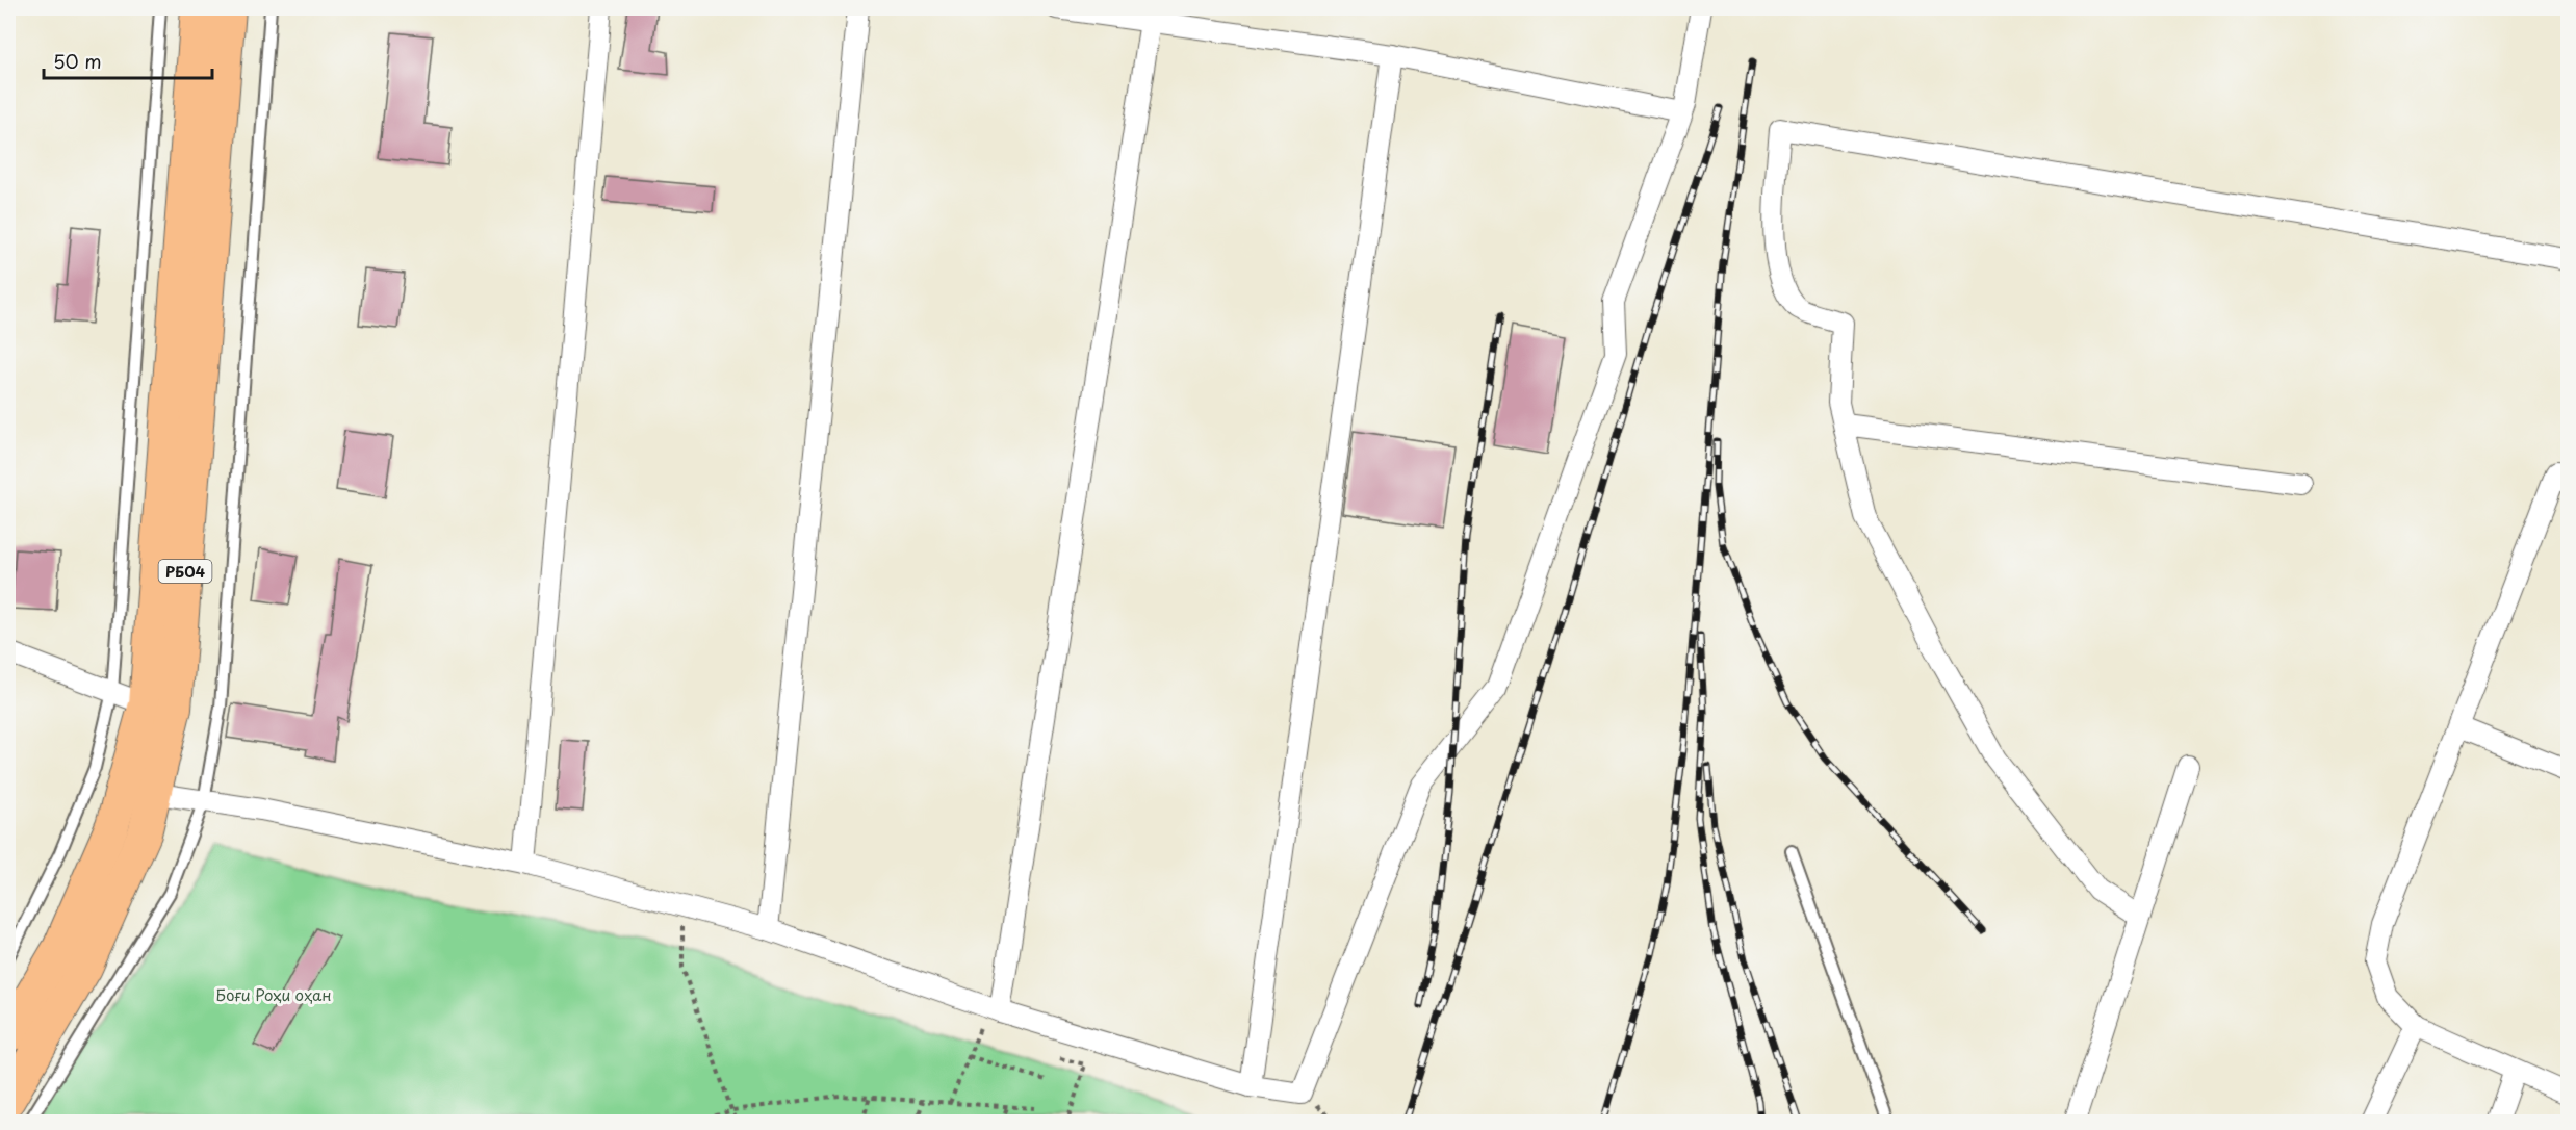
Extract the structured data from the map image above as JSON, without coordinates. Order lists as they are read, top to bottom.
{
  "streets": {
    "main road": ["РБ04"]
  },
  "parks": ["Боғи Роҳи оҳан"],
  "scale_bar": "50 m"
}
